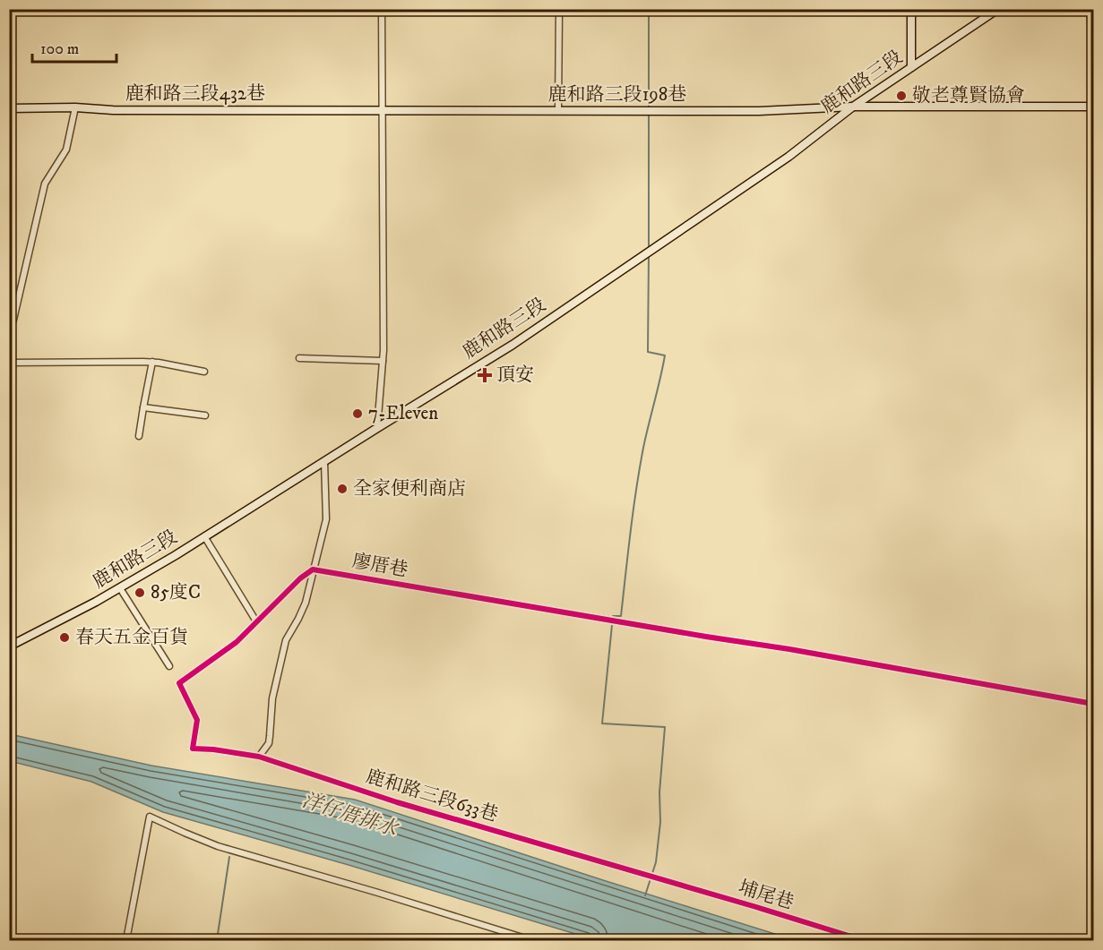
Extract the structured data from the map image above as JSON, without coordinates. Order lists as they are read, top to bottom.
{
  "streets": {
    "main road": ["鹿和路三段", "鹿和路三段432巷", "鹿和路三段198巷"],
    "street": ["廖厝巷", "鹿和路三段633巷", "埔尾巷"]
  },
  "crossings": [
    ["鹿和路三段", "鹿和路三段198巷"],
    ["鹿和路三段432巷", "鹿和路三段198巷"],
    ["鹿和路三段633巷", "埔尾巷"]
  ],
  "water": ["洋仔厝排水"],
  "places": {
    "other": [
      "敬老尊賢協會",
      "7-Eleven",
      "全家便利商店",
      "85度C",
      "春天五金百貨"
    ],
    "health": ["頂安"]
  },
  "scale_bar": "100 m"
}
